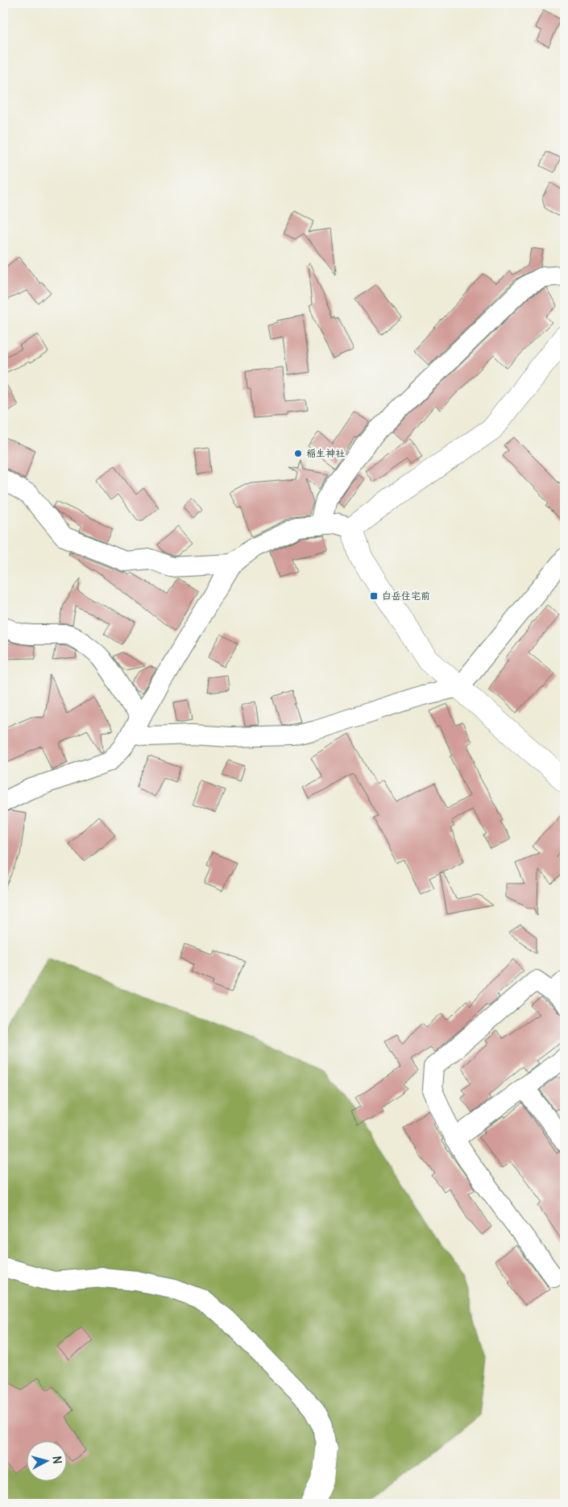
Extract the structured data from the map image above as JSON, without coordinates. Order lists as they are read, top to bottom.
{
  "places": {
    "other": ["稲生神社"],
    "transit": ["白岳住宅前"]
  },
  "north": "right"
}
